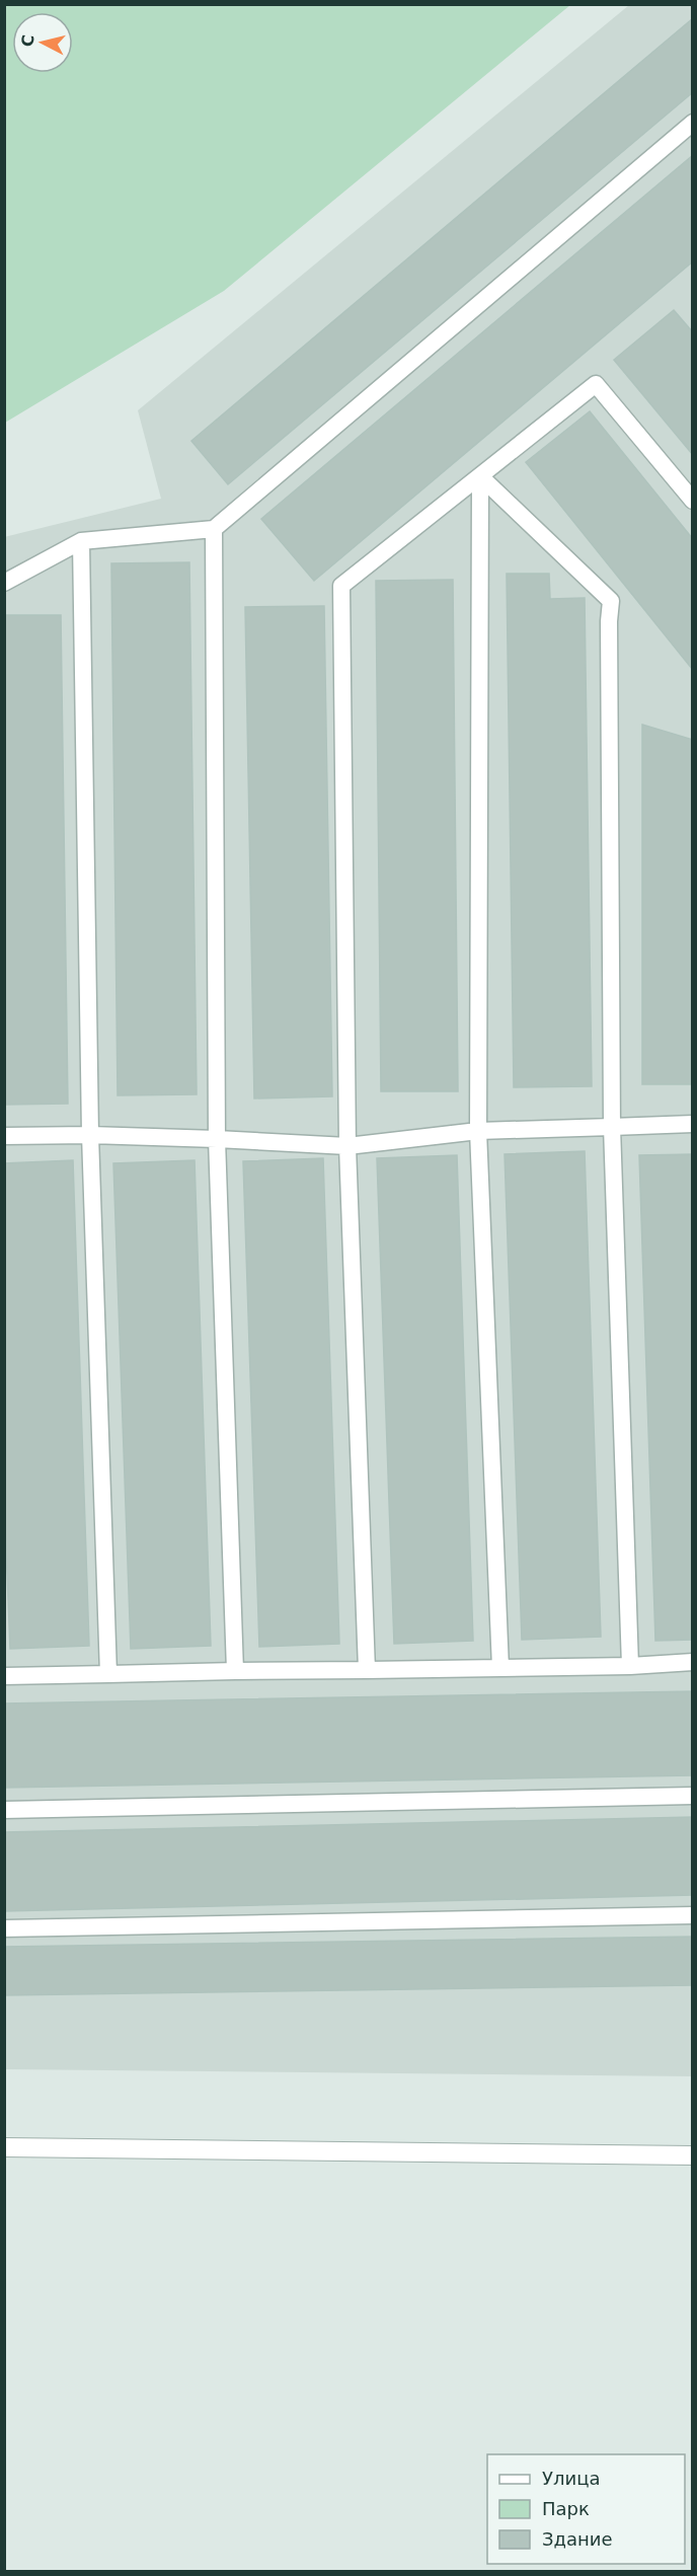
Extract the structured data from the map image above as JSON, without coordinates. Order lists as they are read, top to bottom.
{
  "legend": ["Улица", "Парк", "Здание"],
  "north": "left"
}
